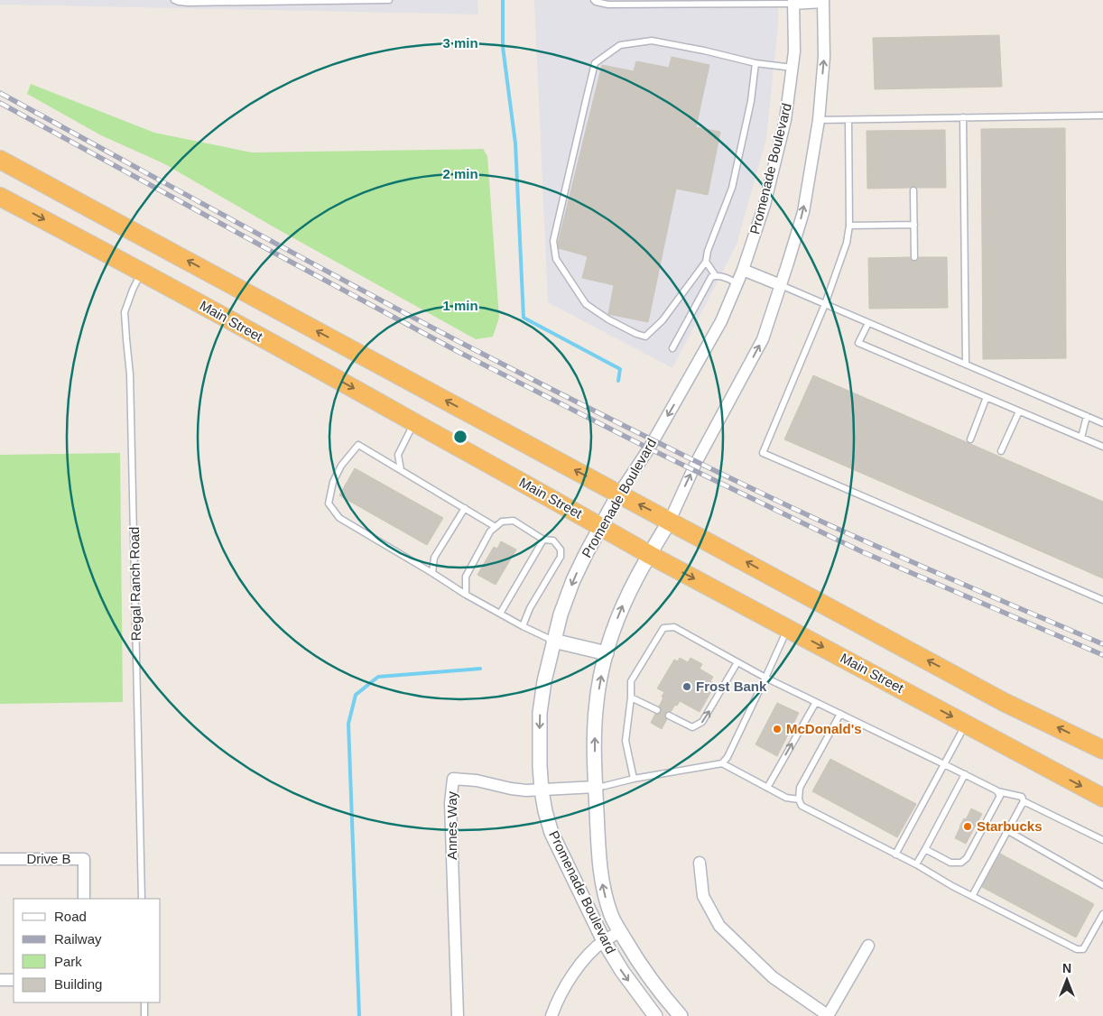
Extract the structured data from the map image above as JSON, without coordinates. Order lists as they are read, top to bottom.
{
  "streets": {
    "highway": ["Main Street"],
    "street": ["Promenade Boulevard", "Annes Way", "Drive B"],
    "lane": ["Regal Ranch Road"]
  },
  "crossings": [
    ["Promenade Boulevard", "Main Street"],
    ["Promenade Boulevard", "Annes Way"],
    ["Main Street", "Regal Ranch Road"]
  ],
  "places": ["Frost Bank", "McDonald's", "Starbucks"],
  "legend": [
    "Road",
    "Railway",
    "Park",
    "Building"
  ],
  "north": "top",
  "rings": ["3 min", "2 min", "1 min"]
}
